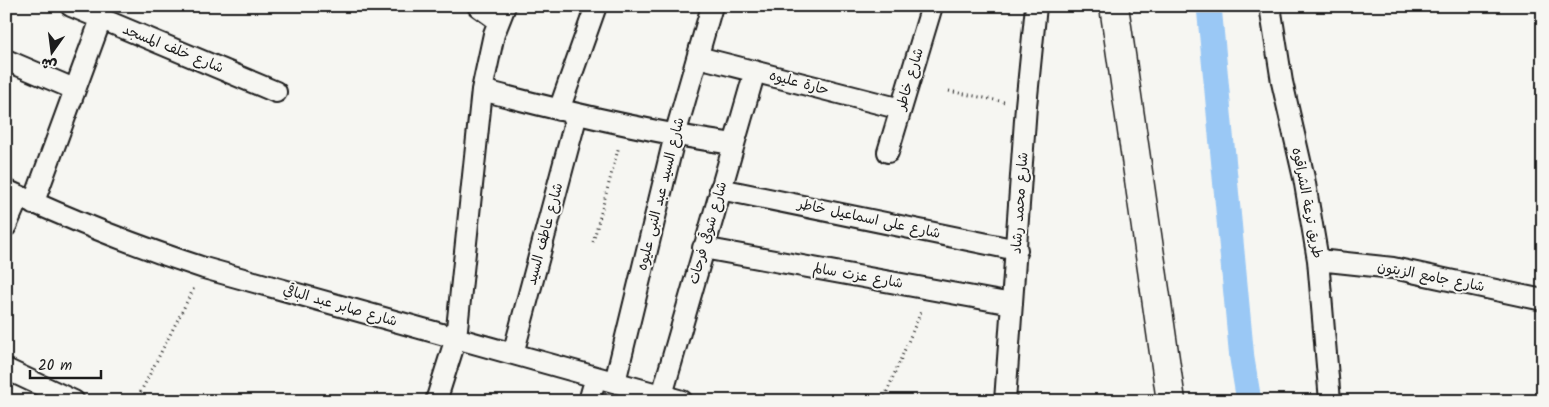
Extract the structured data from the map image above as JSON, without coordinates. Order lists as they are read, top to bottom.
{
  "streets": {
    "street": [
      "شارع خلف المسجد",
      "شارع خاطر",
      "حارة عليوه",
      "شارع السيد عبد النبى عليوه",
      "شارع محمد رشاد",
      "طريق ترعة الشراقوه",
      "شارع على اسماعيل خاطر",
      "شارع شوقى فرحات",
      "شارع عاطف السيد",
      "شارع عزت سالم",
      "شارع جامع الزيتون",
      "شارع صابر عبد الباقي"
    ]
  },
  "crossings": [
    ["شارع خاطر", "حارة عليوه"],
    ["حارة عليوه", "شارع السيد عبد النبى عليوه"],
    ["حارة عليوه", "شارع شوقى فرحات"],
    ["شارع السيد عبد النبى عليوه", "شارع صابر عبد الباقي"],
    ["شارع محمد رشاد", "شارع على اسماعيل خاطر"],
    ["شارع محمد رشاد", "شارع عزت سالم"],
    ["طريق ترعة الشراقوه", "شارع جامع الزيتون"],
    ["شارع على اسماعيل خاطر", "شارع شوقى فرحات"],
    ["شارع شوقى فرحات", "شارع عزت سالم"],
    ["شارع شوقى فرحات", "شارع صابر عبد الباقي"],
    ["شارع عاطف السيد", "شارع صابر عبد الباقي"]
  ],
  "scale_bar": "20 m",
  "north": "bottom"
}
